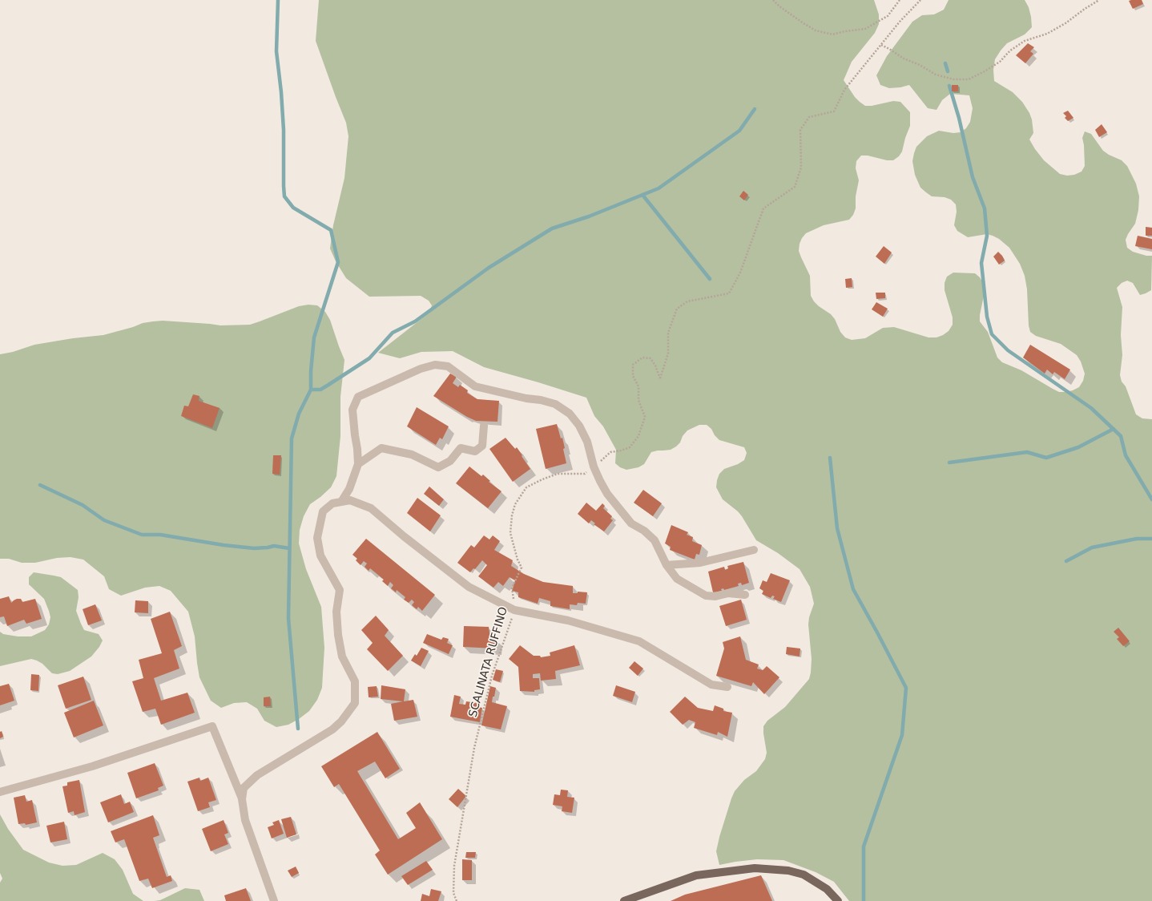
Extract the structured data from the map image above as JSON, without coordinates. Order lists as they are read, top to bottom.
{
  "streets": {
    "path": ["SCALINATA RUFFINO"]
  }
}
